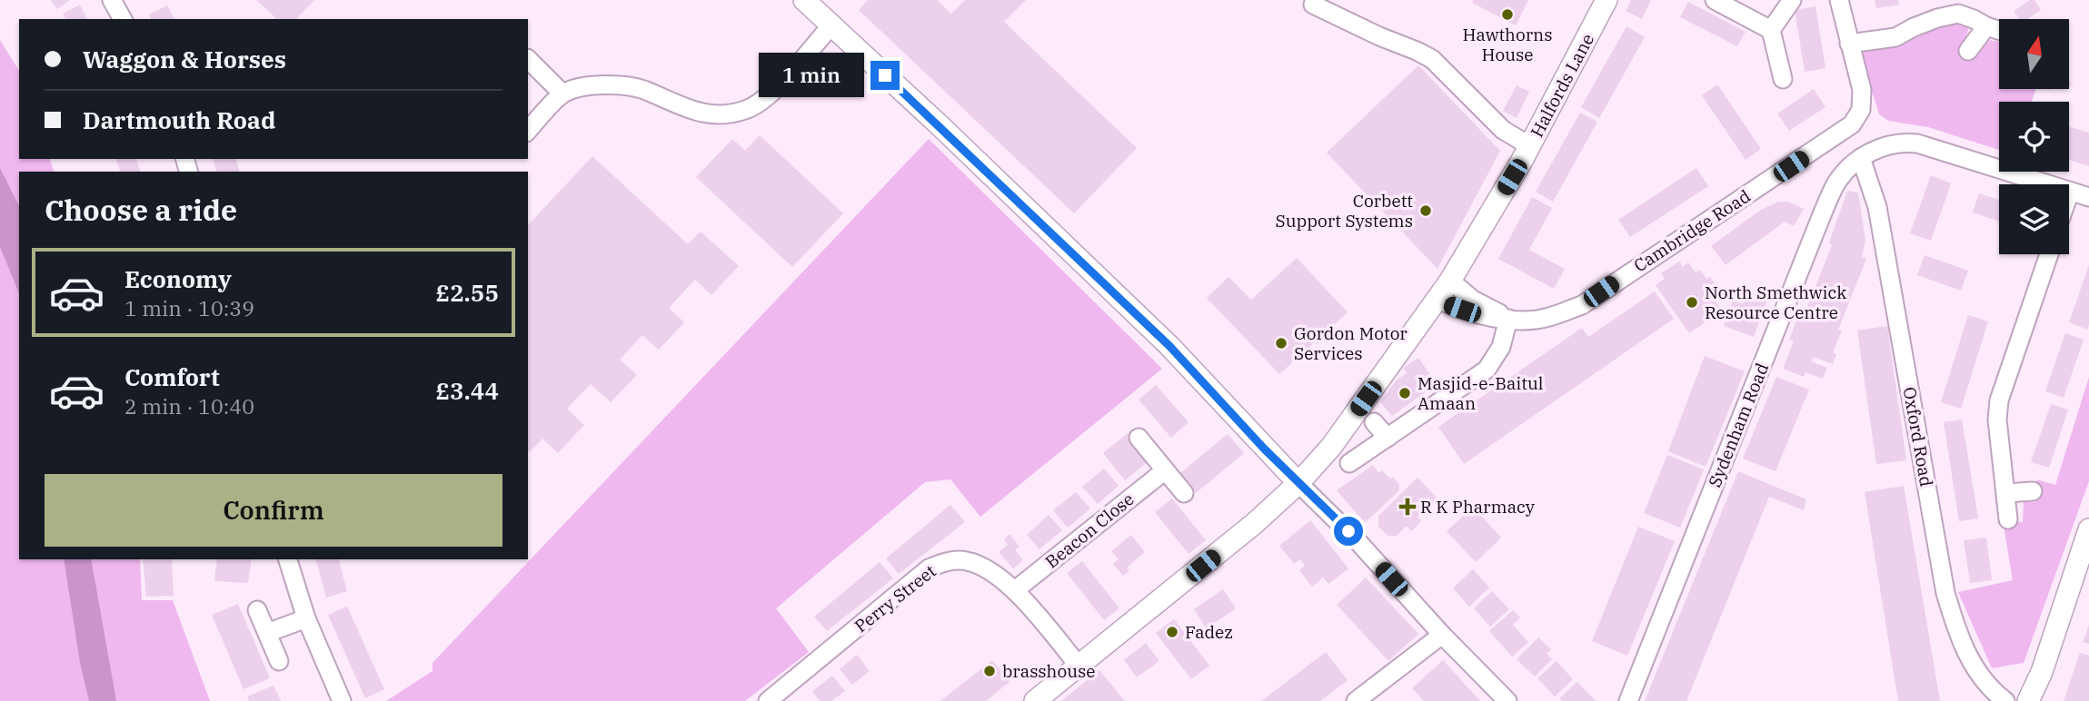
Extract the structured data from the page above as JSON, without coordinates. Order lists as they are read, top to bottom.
{
  "streets": {
    "street": [
      "Halfords Lane",
      "Cambridge Road",
      "Sydenham Road",
      "Oxford Road",
      "Beacon Close",
      "Perry Street"
    ]
  },
  "crossings": [
    ["Halfords Lane", "Cambridge Road"],
    ["Halfords Lane", "Perry Street"],
    ["Sydenham Road", "Oxford Road"],
    ["Beacon Close", "Perry Street"]
  ],
  "places": {
    "other": [
      "Hawthorns House",
      "Corbett Support Systems",
      "North Smethwick Resource Centre",
      "Gordon Motor Services",
      "Masjid-e-Baitul Amaan",
      "Fadez",
      "brasshouse"
    ],
    "health": ["R K Pharmacy"]
  },
  "north": "top",
  "page": {
    "banner": ["Waggon & Horses", "Dartmouth Road"],
    "bubble": "1 min",
    "heading": "Choose a ride",
    "list": [
      {
        "name": "Economy",
        "note": "1 min · 10:39",
        "value": "£2.55"
      },
      {
        "name": "Comfort",
        "note": "2 min · 10:40",
        "value": "£3.44"
      }
    ],
    "buttons": "Confirm"
  }
}
